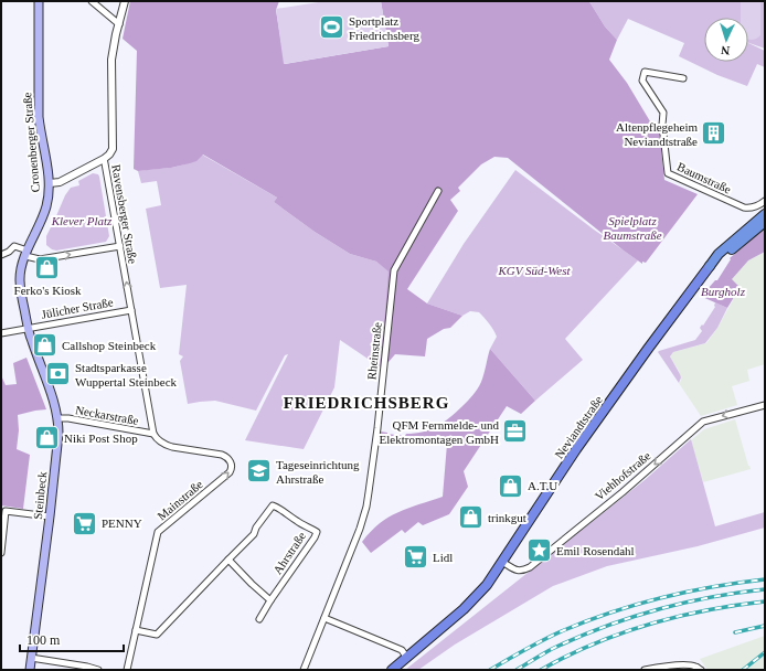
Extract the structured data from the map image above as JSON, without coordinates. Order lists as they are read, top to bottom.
{
  "streets": {
    "main road": ["Cronenberger Straße", "Neviandtstraße", "Steinbeck"],
    "street": [
      "Baumstraße",
      "Ravensberger Straße",
      "Jülicher Straße",
      "Rheinstraße",
      "Neckarstraße",
      "Viehhofstraße",
      "Mainstraße",
      "Ahrstraße"
    ]
  },
  "crossings": [
    ["Cronenberger Straße", "Jülicher Straße"],
    ["Cronenberger Straße", "Steinbeck"],
    ["Ravensberger Straße", "Jülicher Straße"],
    ["Ravensberger Straße", "Neckarstraße"],
    ["Ravensberger Straße", "Mainstraße"],
    ["Jülicher Straße", "Steinbeck"],
    ["Neckarstraße", "Steinbeck"],
    ["Neckarstraße", "Mainstraße"],
    ["Neviandtstraße", "Viehhofstraße"],
    ["Mainstraße", "Ahrstraße"]
  ],
  "one_way": ["Viehhofstraße"],
  "districts": ["FRIEDRICHSBERG"],
  "parks": [
    "Klever Platz",
    "Spielplatz Baumstraße",
    "KGV Süd-West",
    "Burgholz"
  ],
  "places": {
    "sports": ["Sportplatz Friedrichsberg"],
    "building": ["Altenpflegeheim Neviandtstraße"],
    "shop": [
      "Ferko's Kiosk",
      "Callshop Steinbeck",
      "Niki Post Shop",
      "A.T.U",
      "trinkgut"
    ],
    "bank": ["Stadtsparkasse Wuppertal Steinbeck"],
    "office": ["QFM Fernmelde- und Elektromontagen GmbH"],
    "school or university": ["Tageseinrichtung Ahrstraße"],
    "supermarket": ["PENNY", "Lidl"],
    "place": ["Emil Rosendahl"]
  },
  "scale_bar": "100 m",
  "north": "bottom"
}
